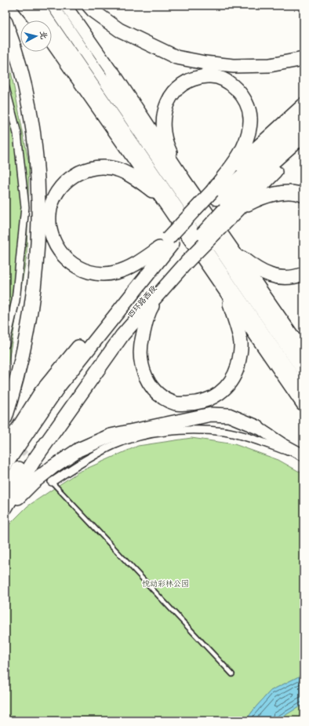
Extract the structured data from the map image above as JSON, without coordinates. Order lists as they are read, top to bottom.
{
  "streets": {
    "highway": ["四环路西段"]
  },
  "parks": ["悦动彩林公园"],
  "north": "right"
}
